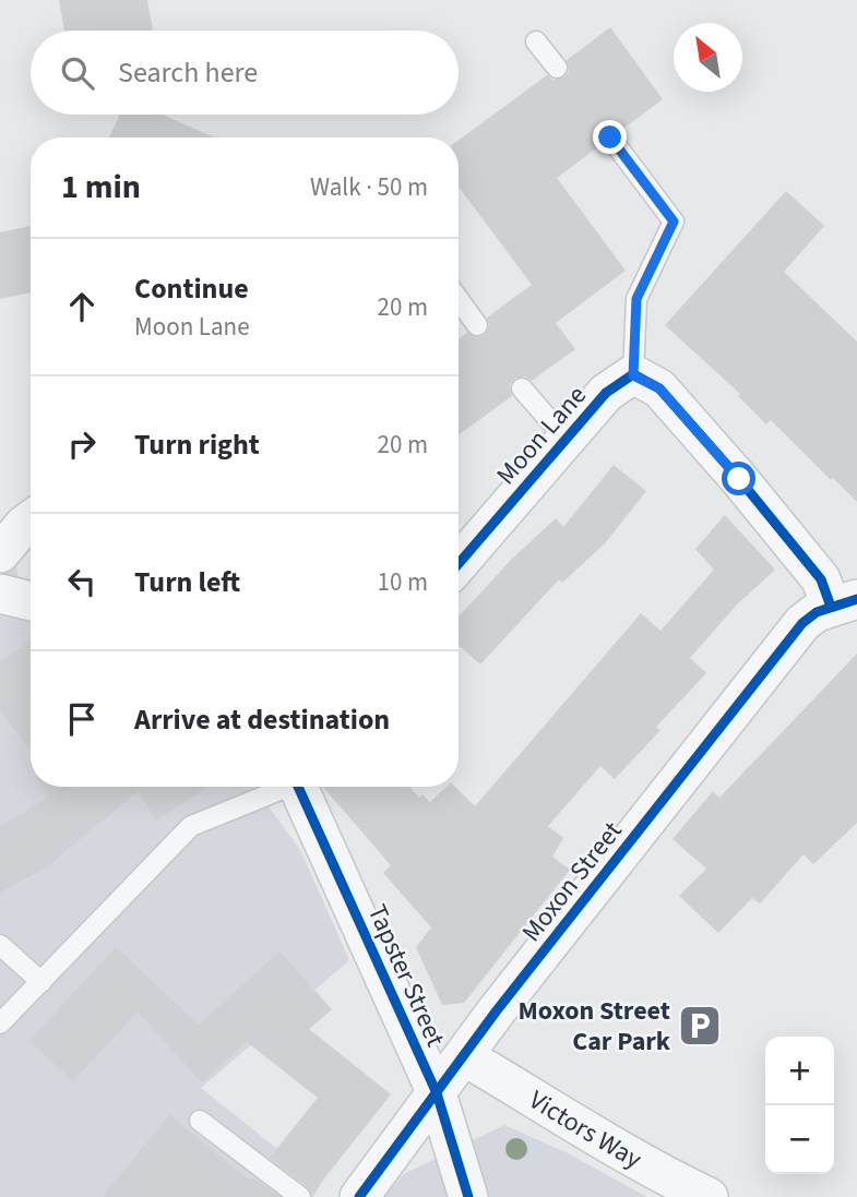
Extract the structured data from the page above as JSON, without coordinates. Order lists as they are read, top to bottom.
{
  "streets": {
    "street": [
      "Moon Lane",
      "Moxon Street",
      "Tapster Street",
      "Victors Way"
    ]
  },
  "crossings": [
    ["Moon Lane", "Moxon Street"],
    ["Moxon Street", "Tapster Street"],
    ["Moxon Street", "Victors Way"]
  ],
  "places": {
    "parking": ["Moxon Street Car Park"]
  },
  "north": "top left",
  "page": {
    "search": "Search here",
    "heading": ["1 min", "Walk · 50 m"],
    "list": [
      ["Continue", "Moon Lane", "20 m"],
      ["Turn right", "20 m"],
      ["Turn left", "10 m"],
      "Arrive at destination"
    ],
    "map_buttons": ["+", "−"]
  }
}
